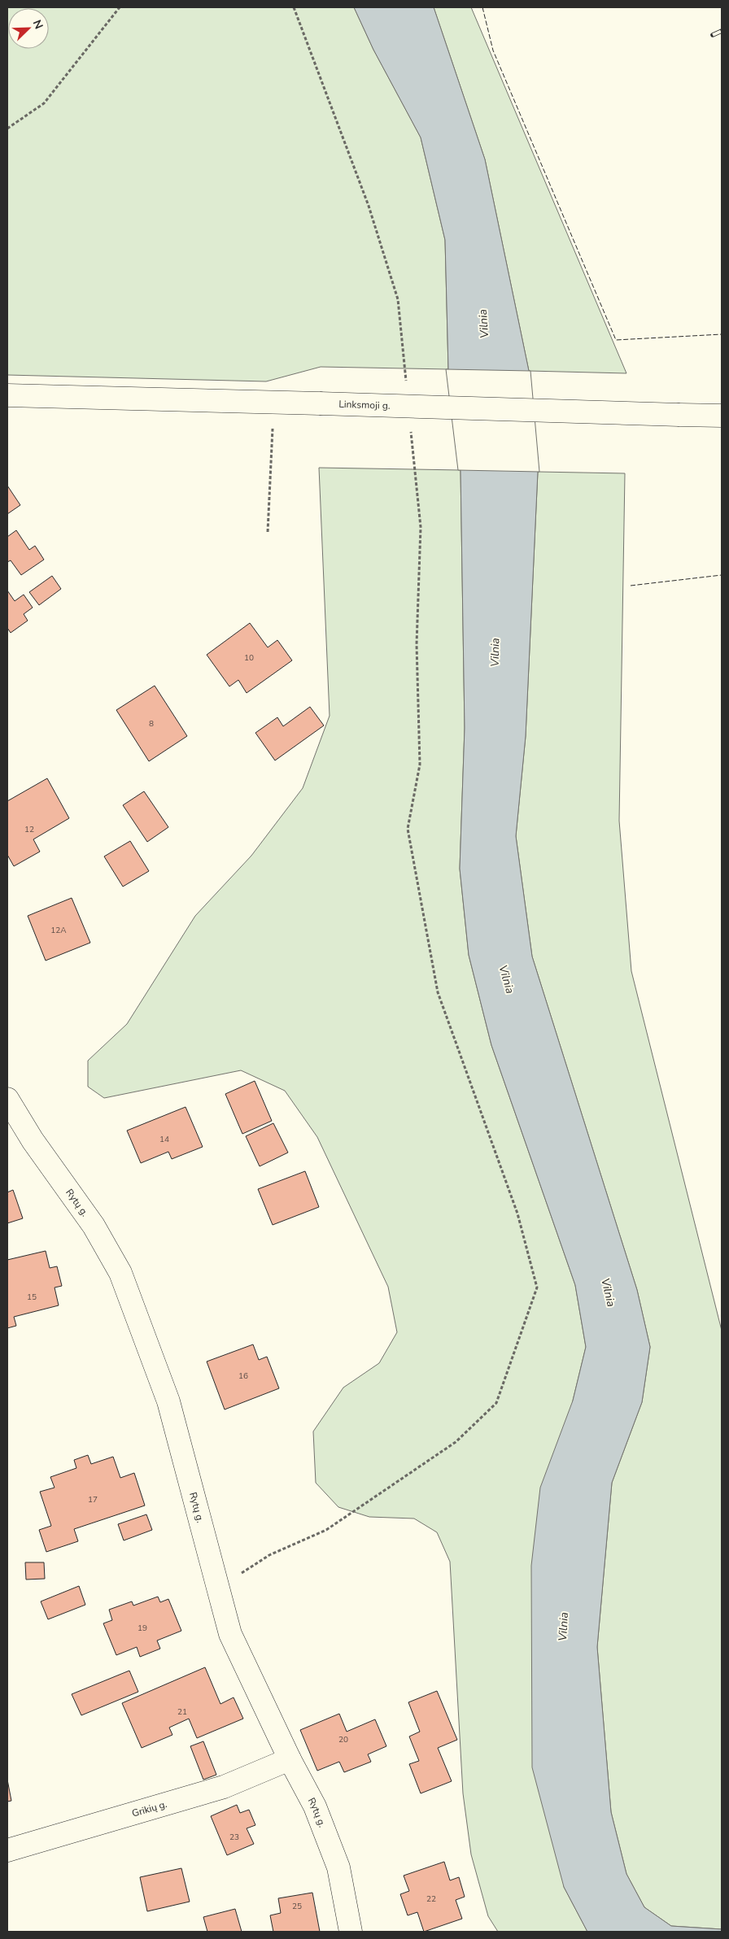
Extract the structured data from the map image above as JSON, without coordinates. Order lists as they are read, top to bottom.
{
  "streets": {
    "street": ["Linksmoji g.", "Rytų g.", "Grikių g."]
  },
  "crossings": [
    ["Rytų g.", "Grikių g."]
  ],
  "water": ["Vilnia"],
  "house_numbers": [
    "10",
    "8",
    "12",
    "12A",
    "14",
    "15",
    "16",
    "17",
    "19",
    "21",
    "20",
    "23",
    "22",
    "25"
  ],
  "north": "top right"
}
